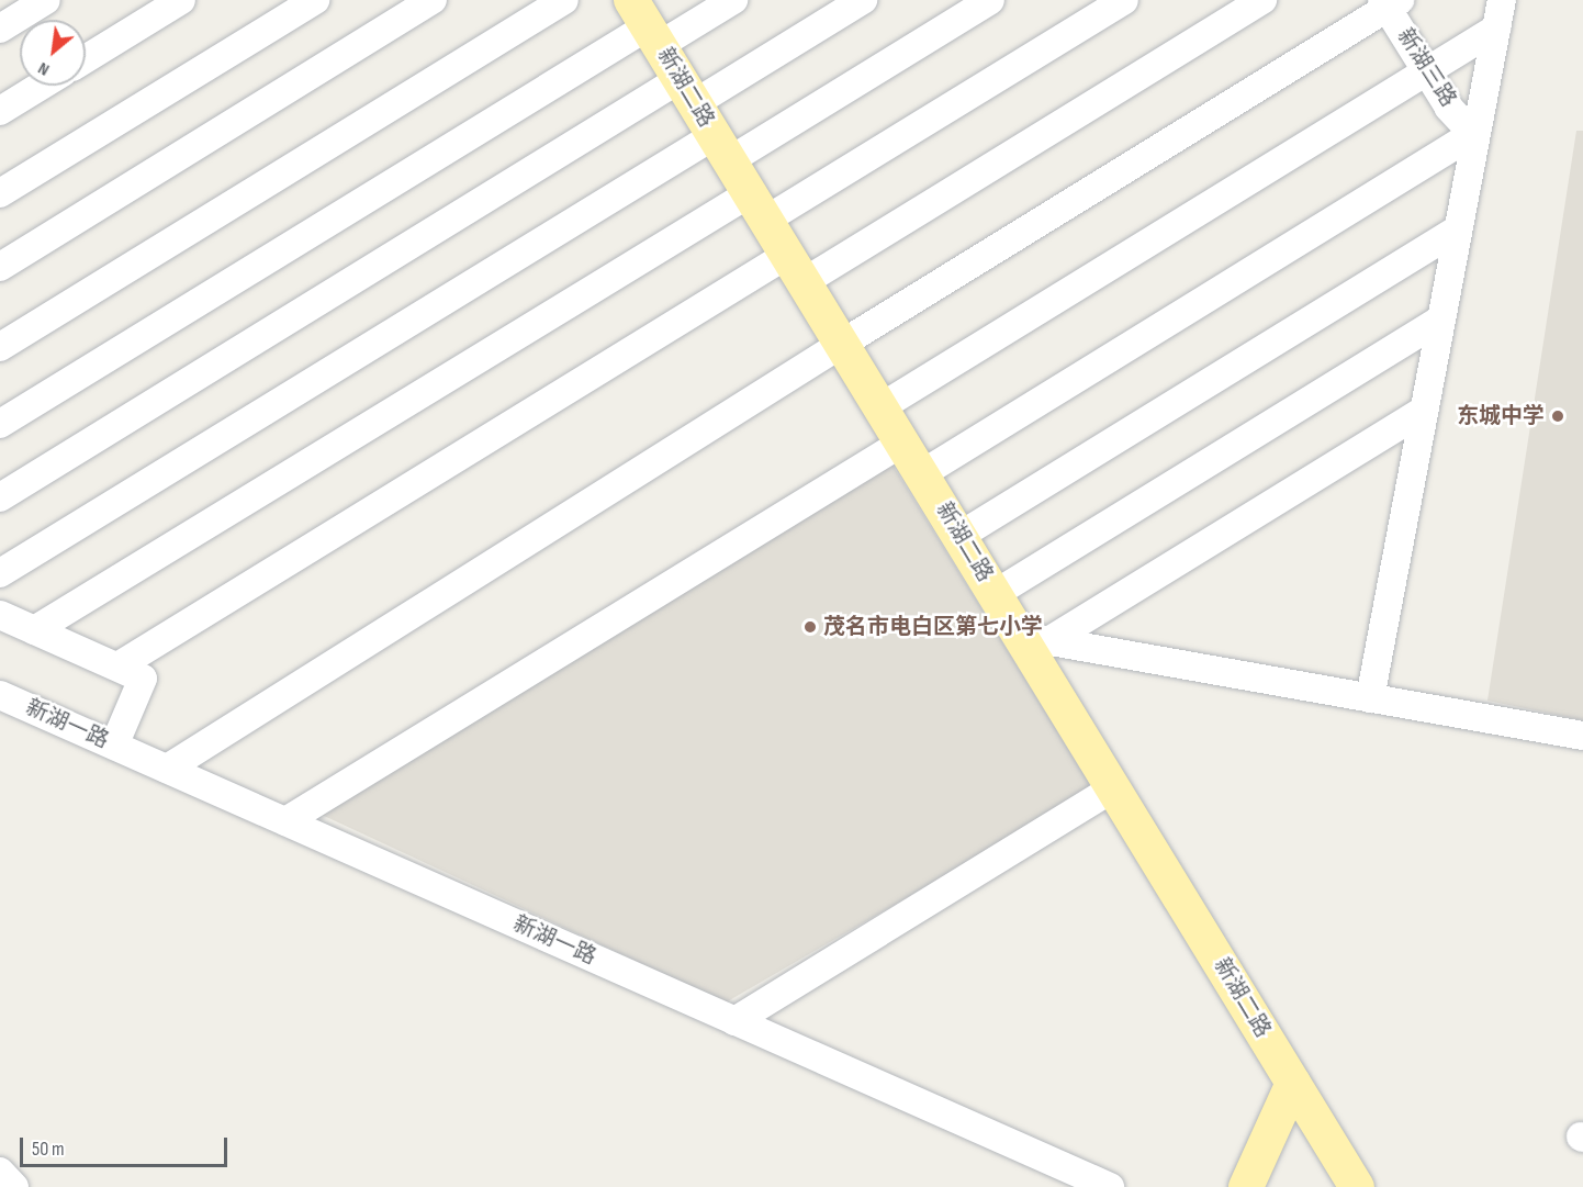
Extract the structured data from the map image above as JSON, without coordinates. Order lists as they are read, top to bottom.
{
  "streets": {
    "main road": ["新湖二路"],
    "street": ["新湖三路", "新湖一路"]
  },
  "places": ["东城中学", "茂名市电白区第七小学"],
  "scale_bar": "50 m",
  "north": "bottom left"
}
